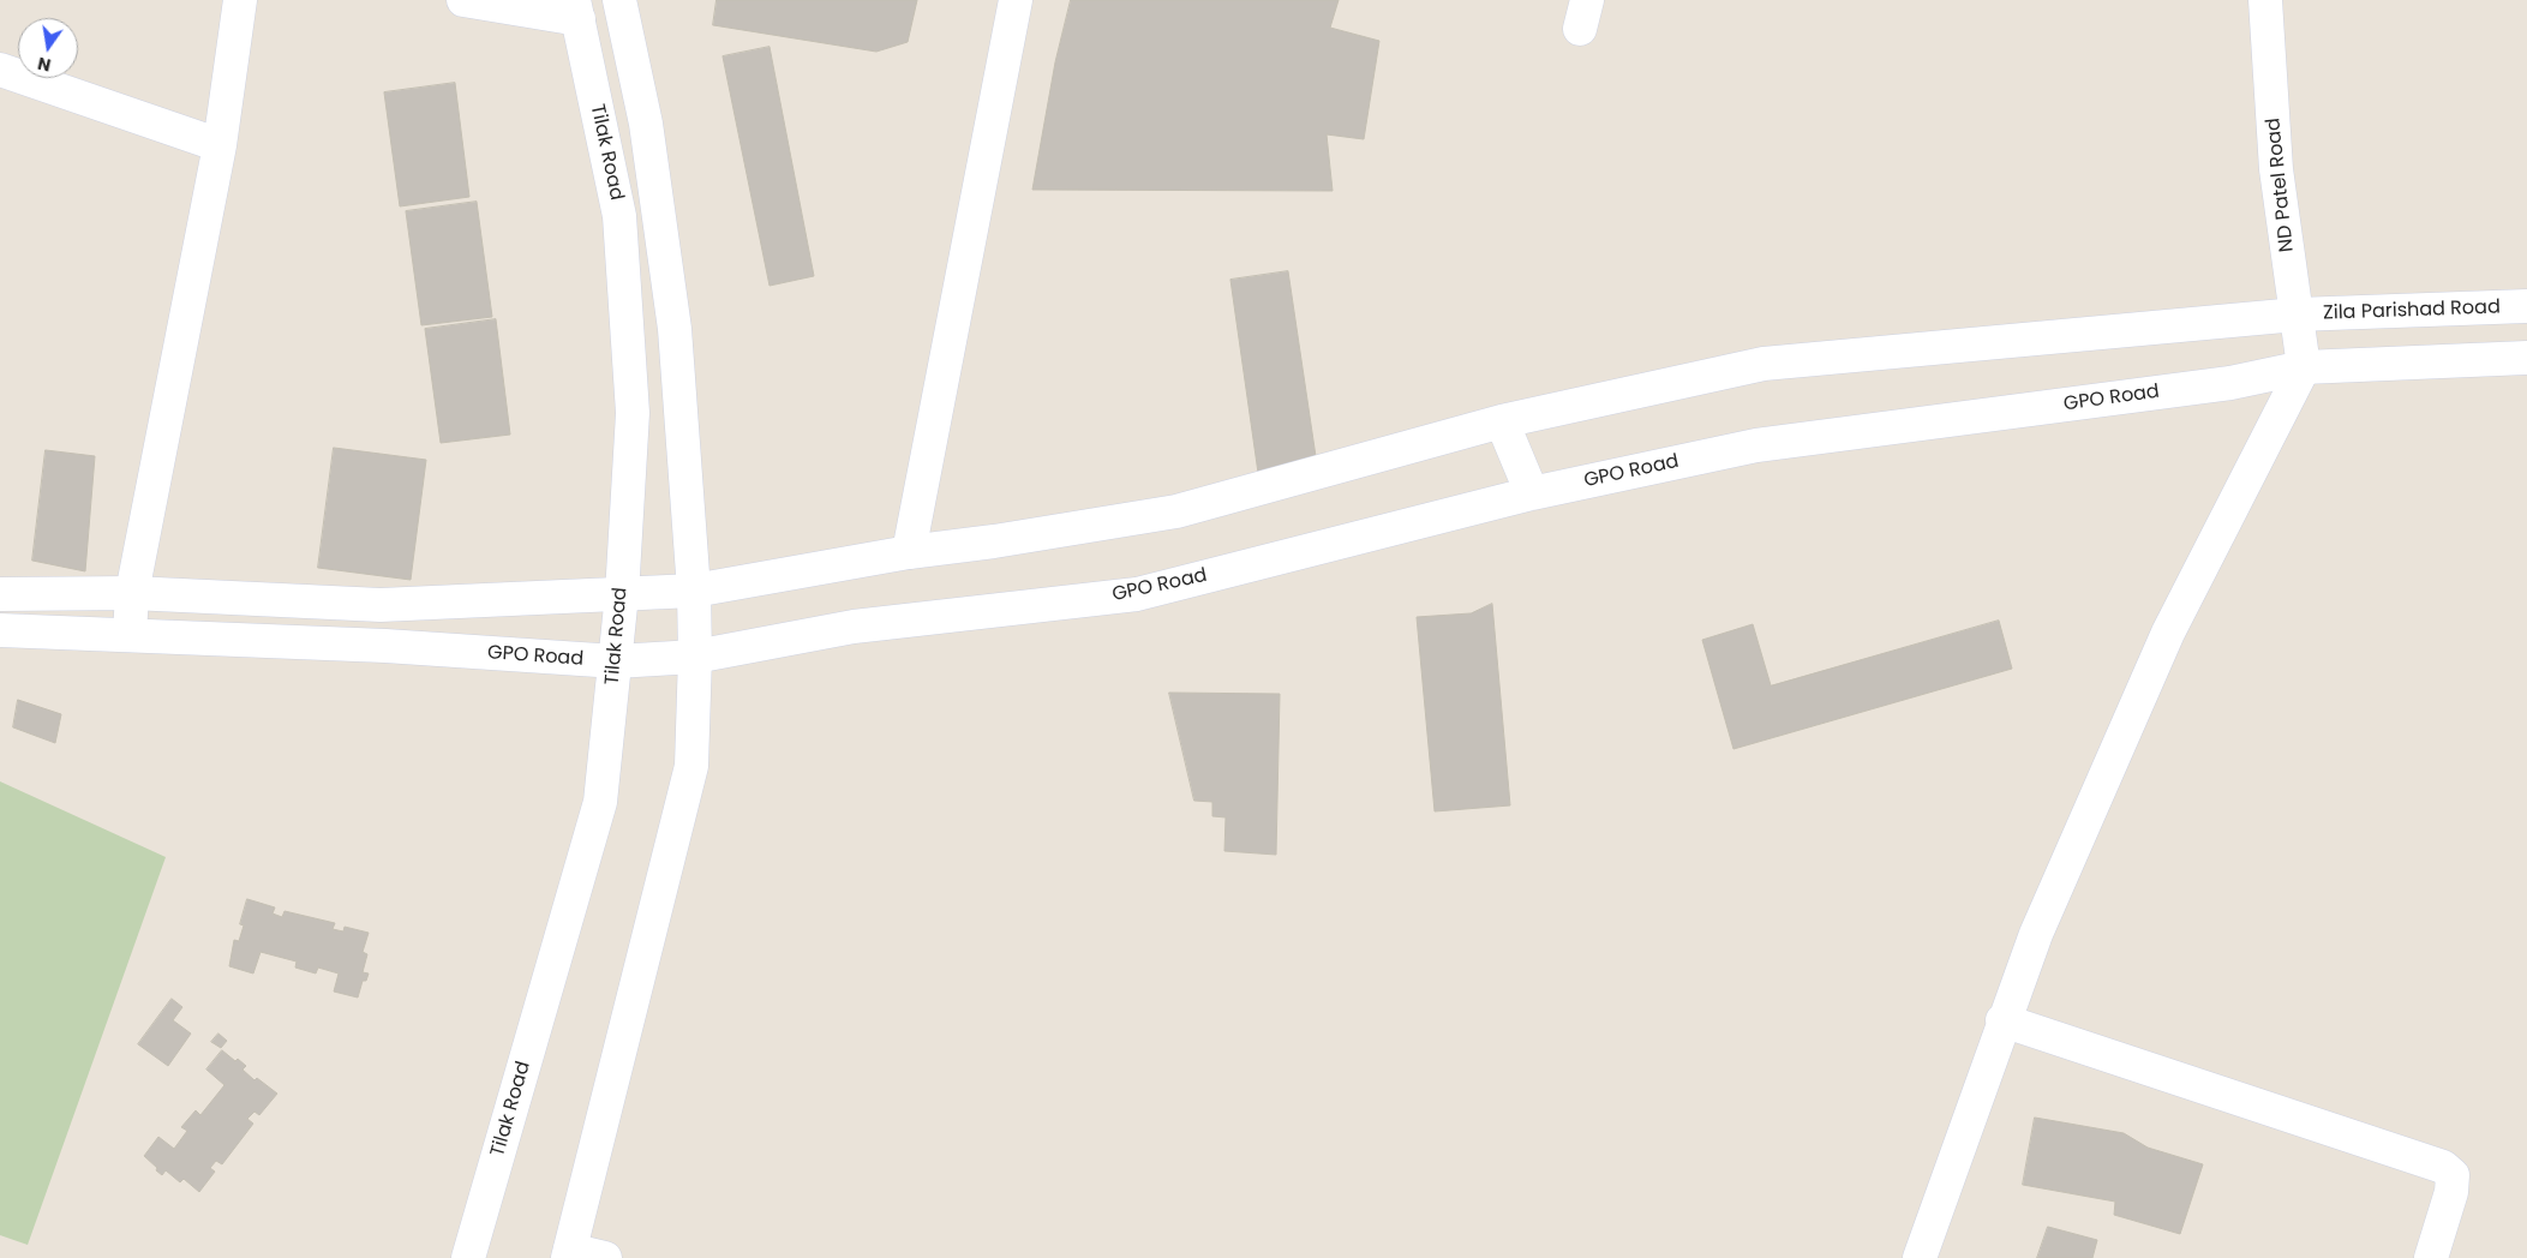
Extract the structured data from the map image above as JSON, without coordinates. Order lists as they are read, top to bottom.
{
  "streets": {
    "street": [
      "Tilak Road",
      "ND Patel Road",
      "Zila Parishad Road",
      "GPO Road"
    ]
  },
  "crossings": [
    ["Tilak Road", "GPO Road"],
    ["ND Patel Road", "Zila Parishad Road"],
    ["ND Patel Road", "GPO Road"]
  ],
  "north": "bottom"
}
